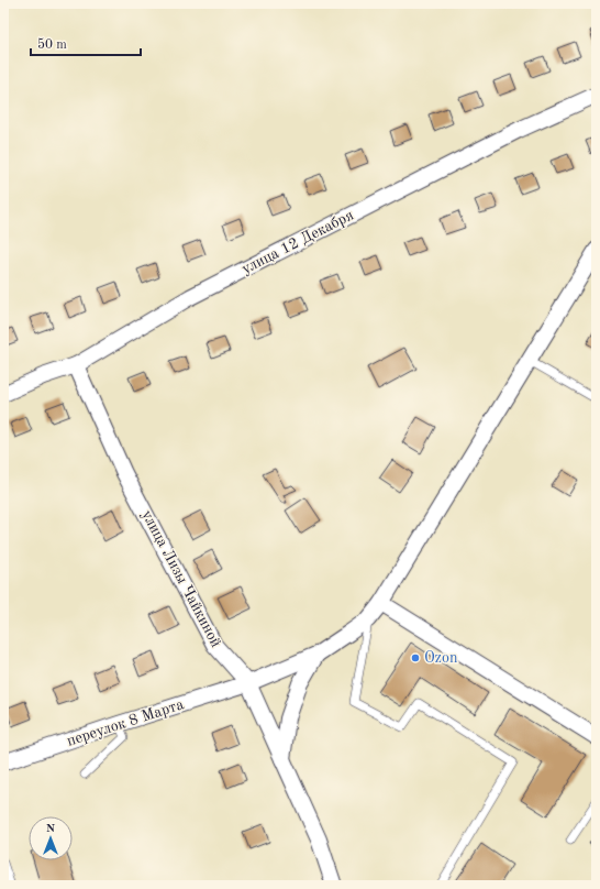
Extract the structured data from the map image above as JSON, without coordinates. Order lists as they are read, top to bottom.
{
  "streets": {
    "street": ["улица 12 Декабря", "улица Лизы Чайкиной", "переулок 8 Марта"]
  },
  "crossings": [
    ["улица 12 Декабря", "улица Лизы Чайкиной"],
    ["улица Лизы Чайкиной", "переулок 8 Марта"]
  ],
  "places": ["Ozon"],
  "scale_bar": "50 m",
  "north": "top"
}
